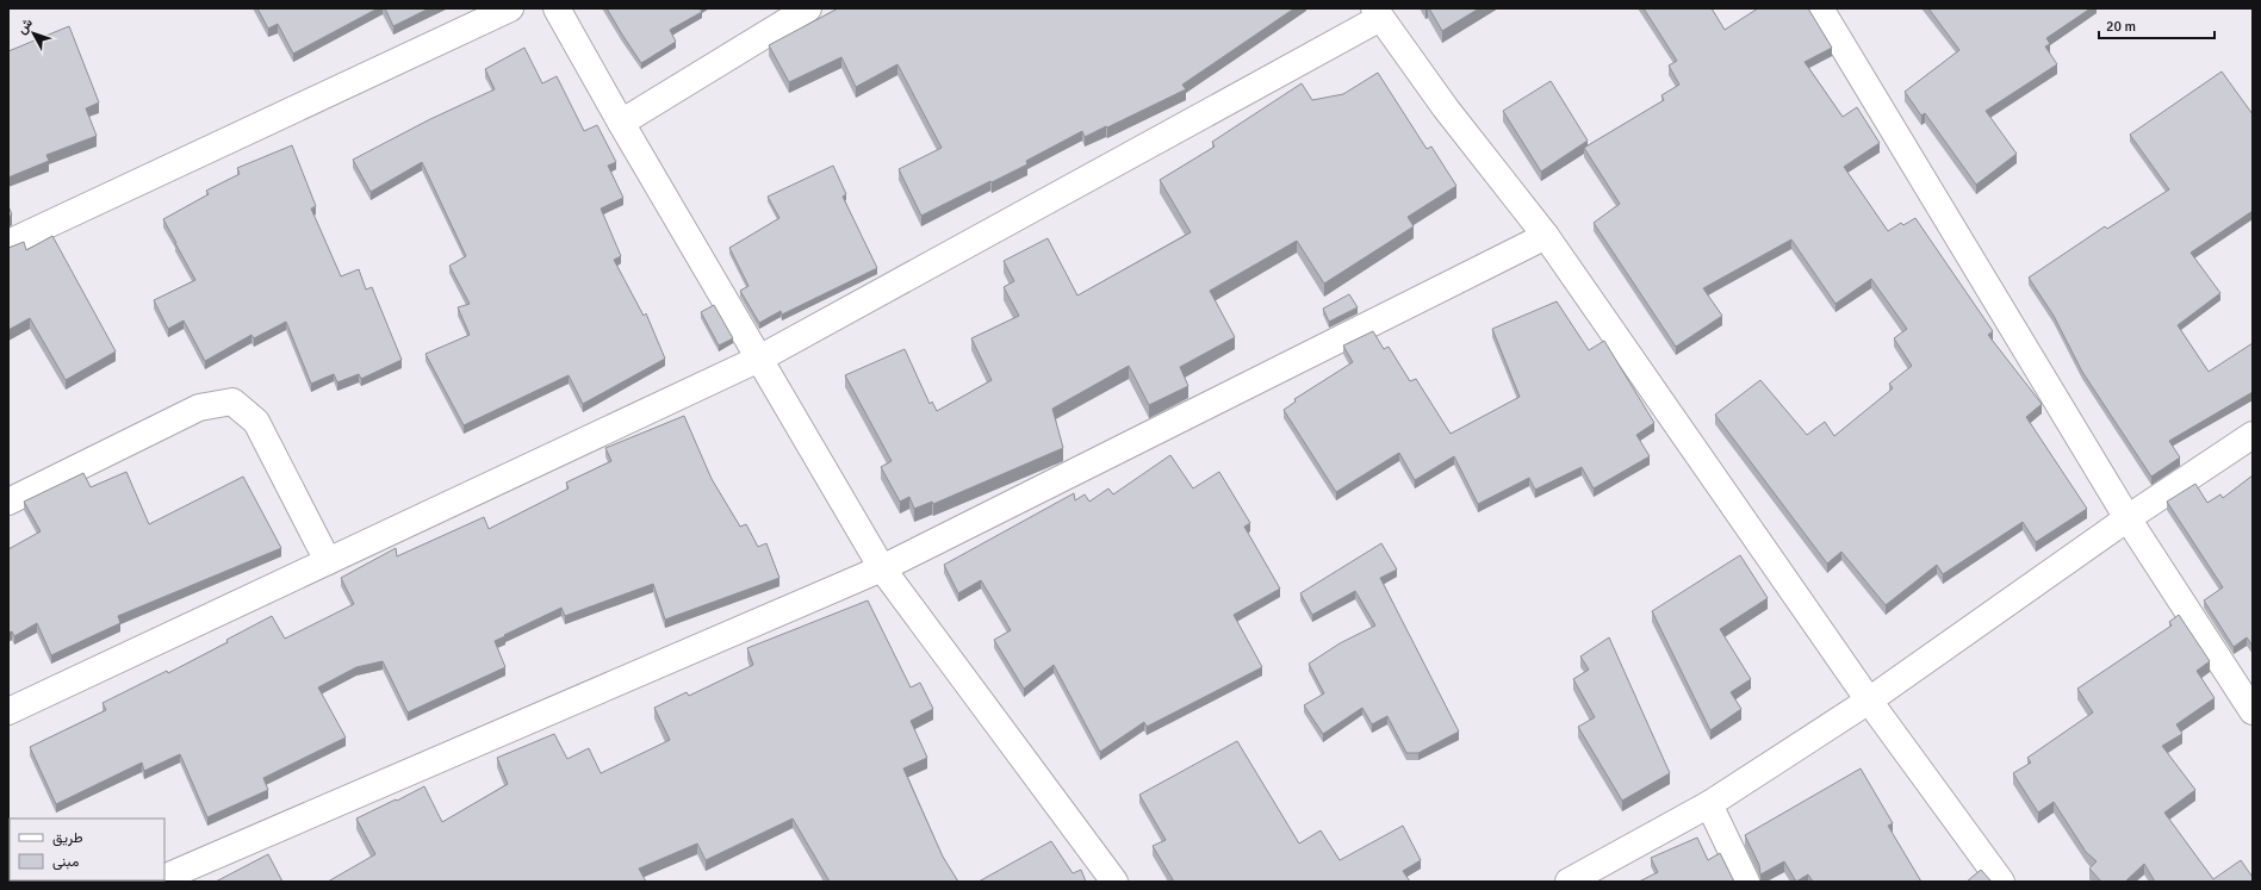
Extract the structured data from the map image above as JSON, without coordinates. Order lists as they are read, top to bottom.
{
  "legend": ["طريق", "مبنى"],
  "scale_bar": "20 m",
  "north": "top left"
}
